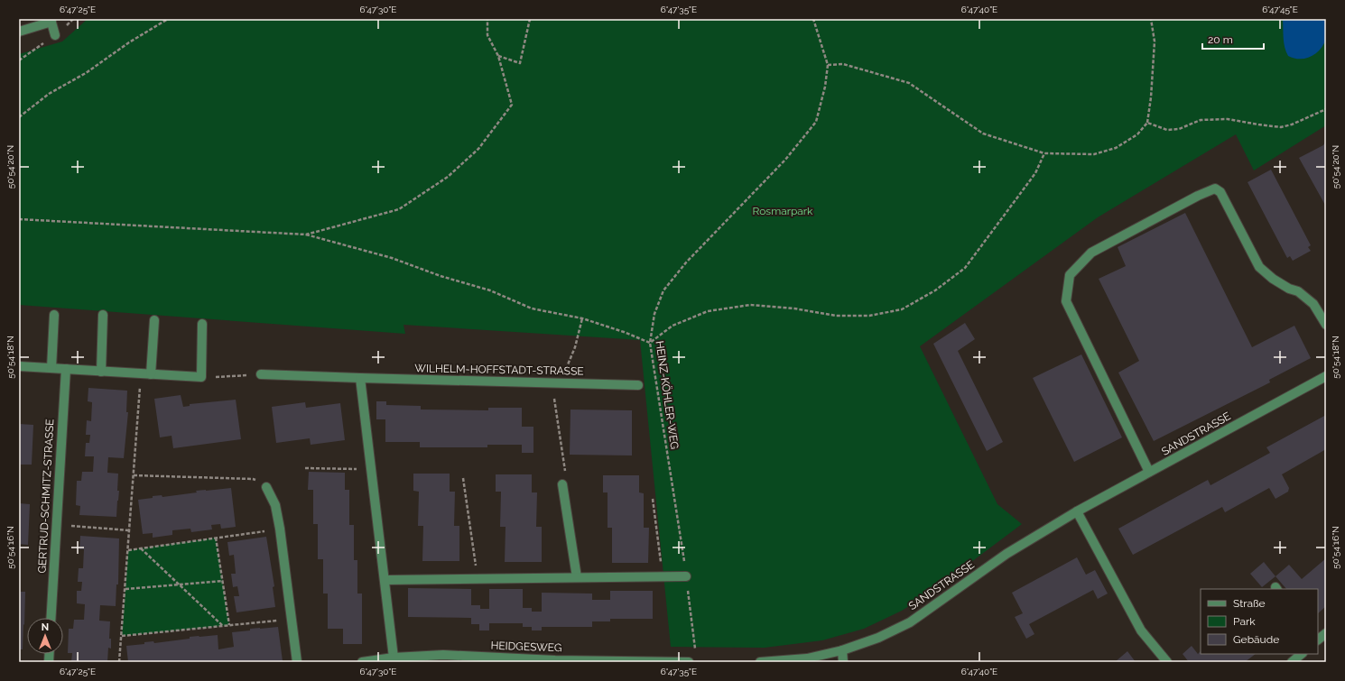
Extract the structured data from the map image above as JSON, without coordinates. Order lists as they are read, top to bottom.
{
  "streets": {
    "street": [
      "WILHELM-HOFFSTADT-STRASSE",
      "SANDSTRASSE",
      "GERTRUD-SCHMITZ-STRASSE",
      "HEIDGESWEG"
    ],
    "path": ["HEINZ-KÖHLER-WEG"]
  },
  "parks": ["Rosmarpark"],
  "legend": ["Straße", "Park", "Gebäude"],
  "scale_bar": "20 m",
  "north": "top",
  "coordinates": [
    "6°47'25\"E",
    "6°47'30\"E",
    "6°47'35\"E",
    "6°47'40\"E",
    "6°47'45\"E",
    "50°54'20\"N",
    "50°54'18\"N",
    "50°54'16\"N"
  ]
}
